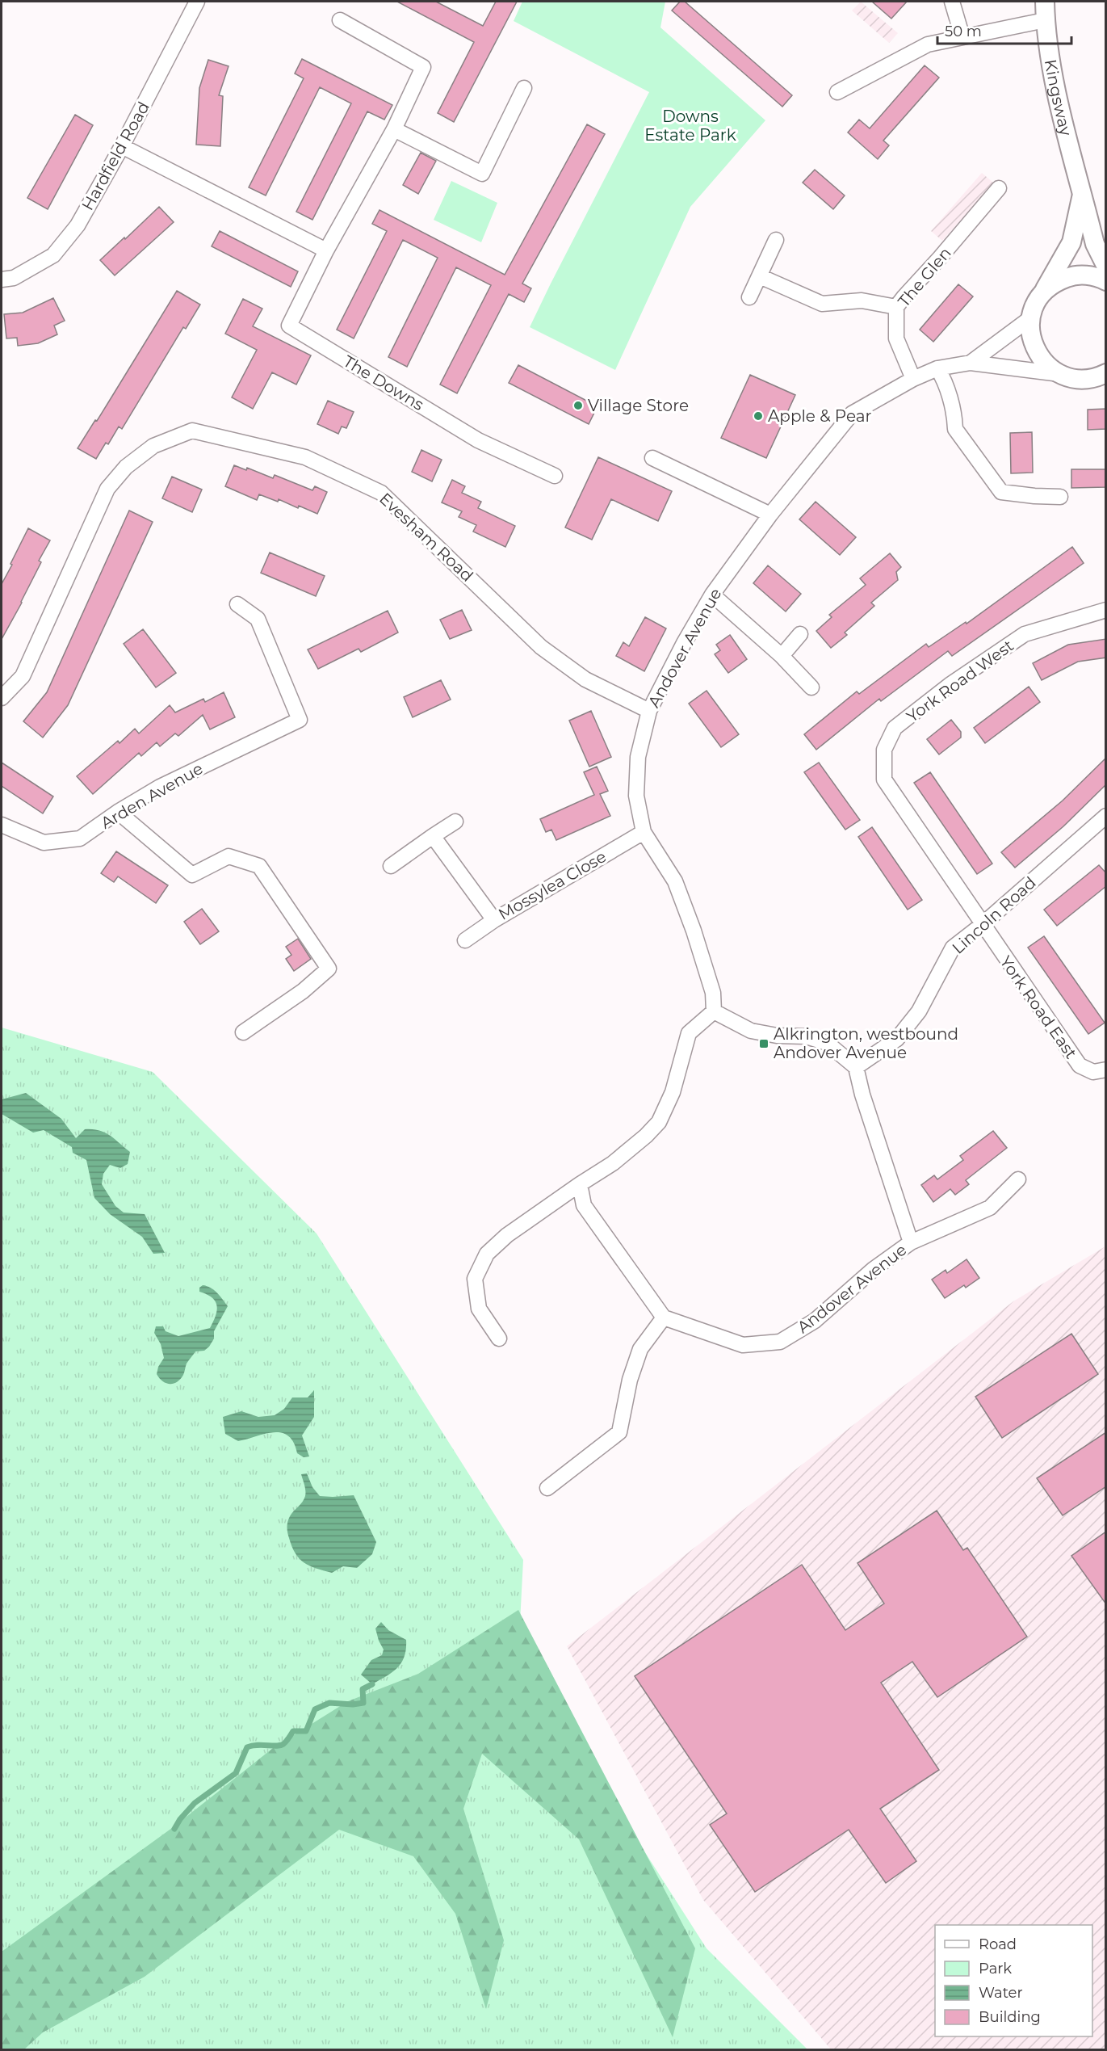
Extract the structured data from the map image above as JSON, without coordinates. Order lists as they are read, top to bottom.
{
  "streets": {
    "street": [
      "Kingsway",
      "Hardfield Road",
      "The Glen",
      "The Downs",
      "Evesham Road",
      "Andover Avenue",
      "York Road West",
      "Arden Avenue",
      "Mossylea Close",
      "Lincoln Road",
      "York Road East"
    ]
  },
  "crossings": [
    ["Kingsway", "Andover Avenue"],
    ["The Glen", "Andover Avenue"],
    ["Evesham Road", "Andover Avenue"],
    ["Andover Avenue", "Mossylea Close"],
    ["Andover Avenue", "Lincoln Road"],
    ["York Road West", "Lincoln Road"],
    ["York Road West", "York Road East"],
    ["Lincoln Road", "York Road East"]
  ],
  "parks": ["Downs Estate Park"],
  "places": {
    "other": ["Village Store", "Apple & Pear"],
    "transit": ["Alkrington, westbound Andover Avenue"]
  },
  "legend": [
    "Road",
    "Park",
    "Water",
    "Building"
  ],
  "scale_bar": "50 m"
}
